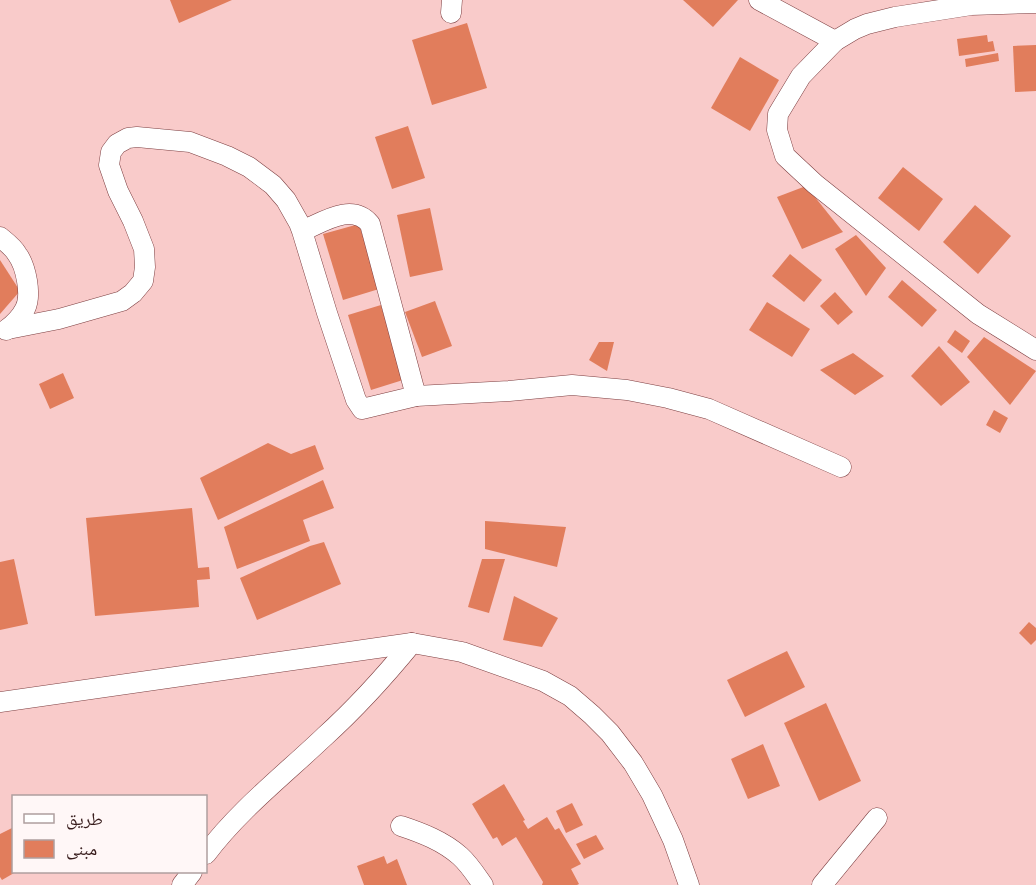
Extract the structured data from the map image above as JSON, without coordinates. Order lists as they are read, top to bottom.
{
  "legend": ["طريق", "مبنى"]
}
